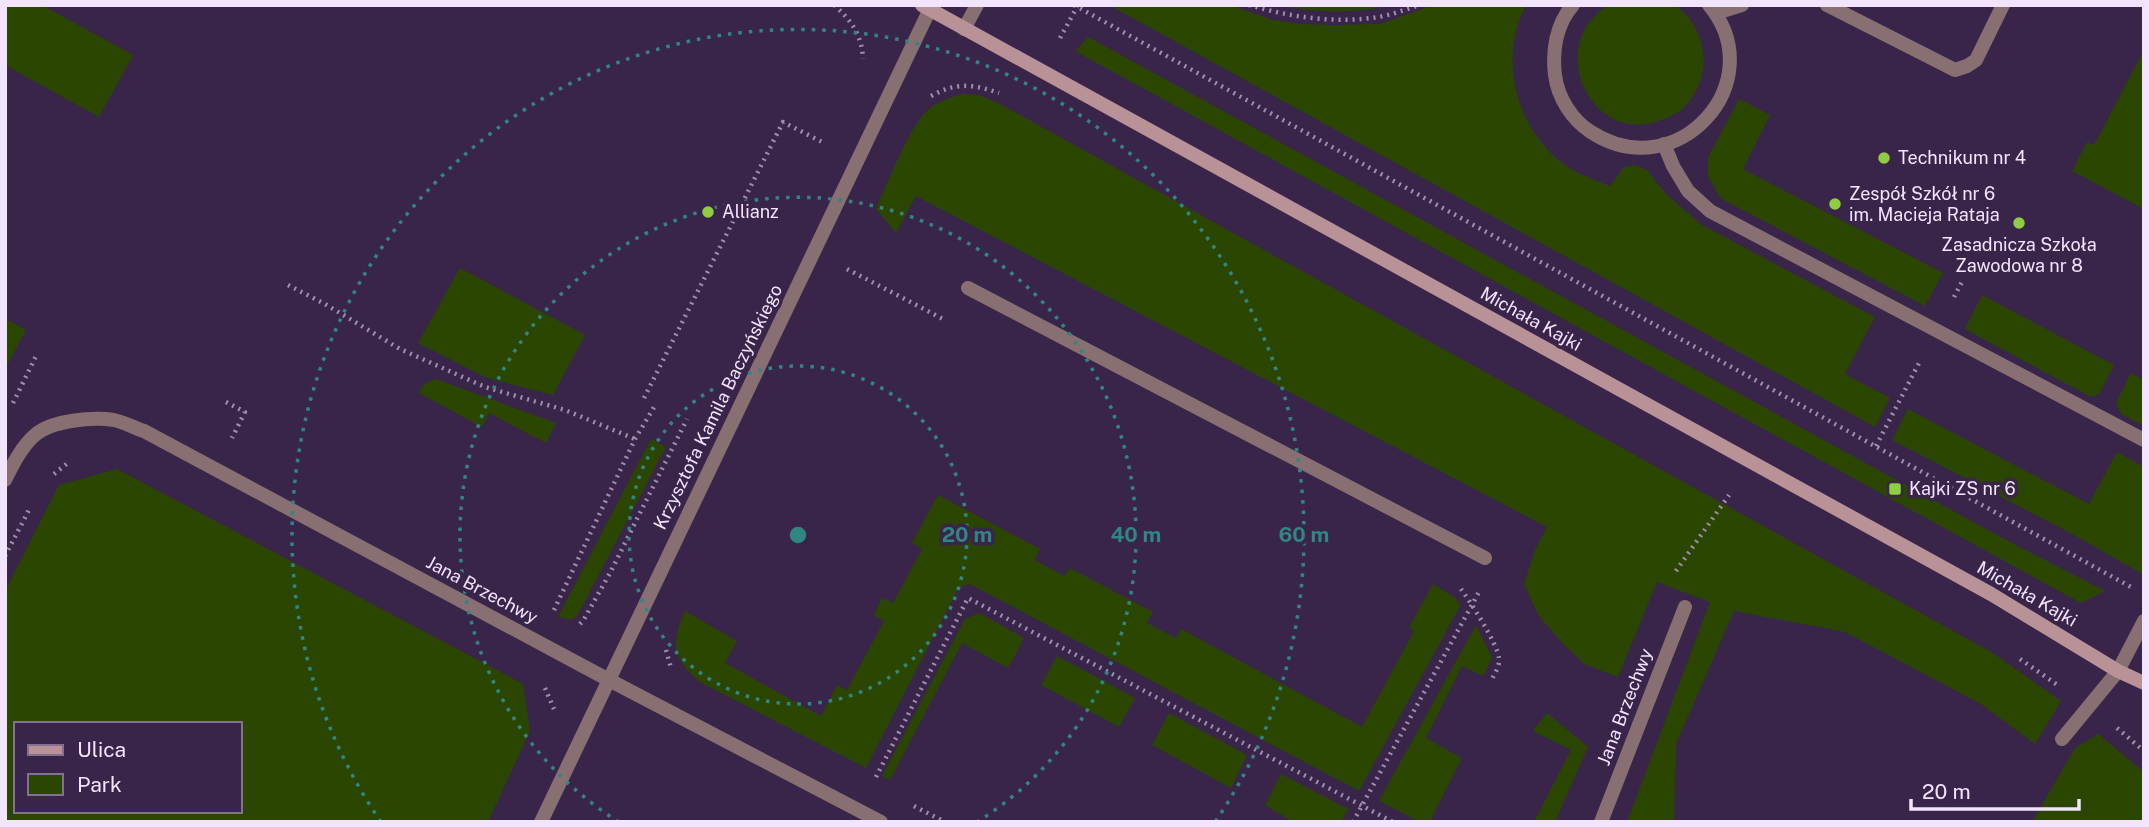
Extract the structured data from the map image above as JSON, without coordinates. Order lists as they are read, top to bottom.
{
  "streets": {
    "street": ["Michała Kajki", "Krzysztofa Kamila Baczyńskiego", "Jana Brzechwy"]
  },
  "crossings": [
    ["Michała Kajki", "Krzysztofa Kamila Baczyńskiego"],
    ["Krzysztofa Kamila Baczyńskiego", "Jana Brzechwy"]
  ],
  "places": {
    "other": [
      "Technikum nr 4",
      "Zespół Szkół nr 6 im. Macieja Rataja",
      "Allianz",
      "Zasadnicza Szkoła Zawodowa nr 8"
    ],
    "transit": ["Kajki ZS nr 6"]
  },
  "legend": ["Ulica", "Park"],
  "scale_bar": "20 m",
  "rings": ["20 m", "40 m", "60 m"]
}
